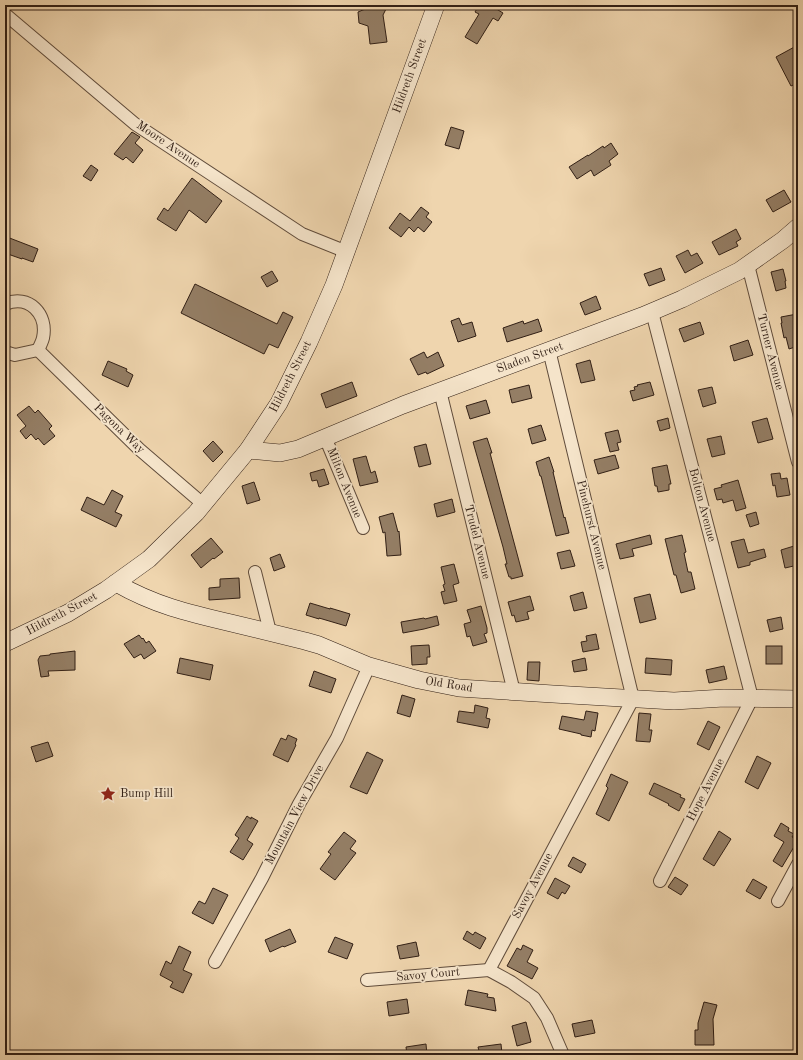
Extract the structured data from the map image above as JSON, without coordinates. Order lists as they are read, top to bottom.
{
  "streets": {
    "street": [
      "Hildreth Street",
      "Moore Avenue",
      "Turner Avenue",
      "Sladen Street",
      "Pagona Way",
      "Milton Avenue",
      "Bolton Avenue",
      "Pinehurst Avenue",
      "Trudel Avenue",
      "Old Road",
      "Hope Avenue",
      "Mountain View Drive",
      "Savoy Avenue",
      "Savoy Court"
    ]
  },
  "crossings": [
    ["Hildreth Street", "Moore Avenue"],
    ["Hildreth Street", "Sladen Street"],
    ["Hildreth Street", "Pagona Way"],
    ["Hildreth Street", "Old Road"],
    ["Turner Avenue", "Sladen Street"],
    ["Sladen Street", "Milton Avenue"],
    ["Sladen Street", "Bolton Avenue"],
    ["Sladen Street", "Pinehurst Avenue"],
    ["Sladen Street", "Trudel Avenue"],
    ["Bolton Avenue", "Old Road"],
    ["Bolton Avenue", "Hope Avenue"],
    ["Pinehurst Avenue", "Old Road"],
    ["Pinehurst Avenue", "Savoy Avenue"],
    ["Trudel Avenue", "Old Road"],
    ["Old Road", "Hope Avenue"],
    ["Old Road", "Mountain View Drive"],
    ["Old Road", "Savoy Avenue"],
    ["Savoy Avenue", "Savoy Court"]
  ],
  "places": {
    "place": ["Bump Hill"]
  }
}
